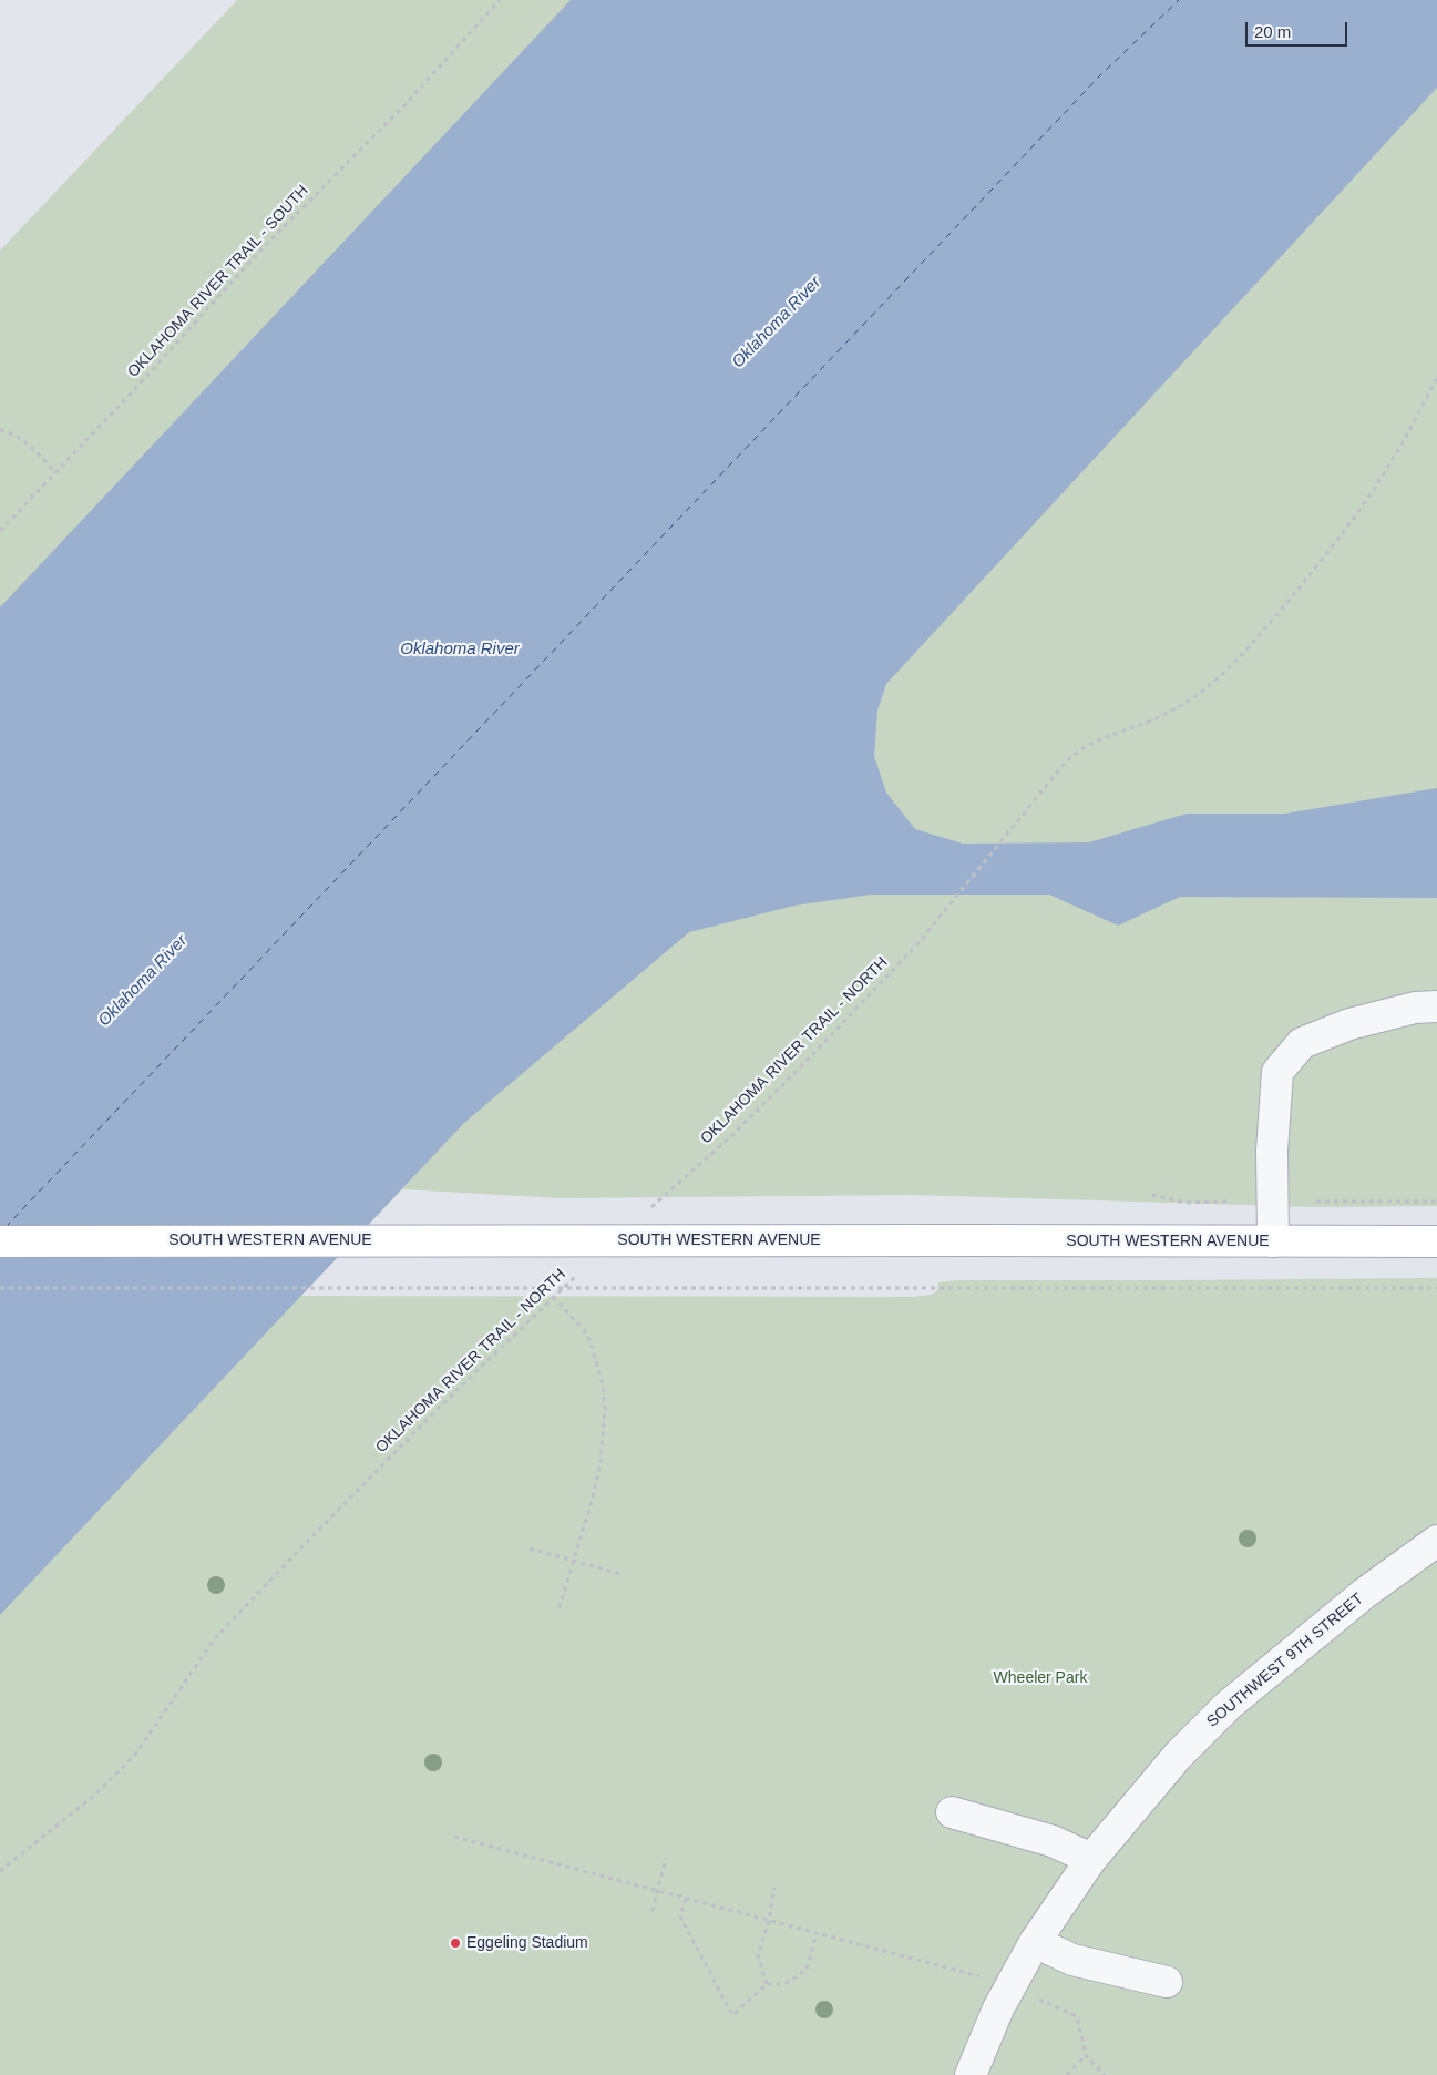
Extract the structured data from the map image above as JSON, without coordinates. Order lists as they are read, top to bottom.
{
  "streets": {
    "main road": ["SOUTH WESTERN AVENUE"],
    "lane": ["SOUTHWEST 9TH STREET"],
    "path": ["OKLAHOMA RIVER TRAIL - SOUTH", "OKLAHOMA RIVER TRAIL - NORTH"]
  },
  "water": ["Oklahoma River"],
  "parks": ["Wheeler Park"],
  "places": ["Eggeling Stadium"],
  "scale_bar": "20 m"
}
